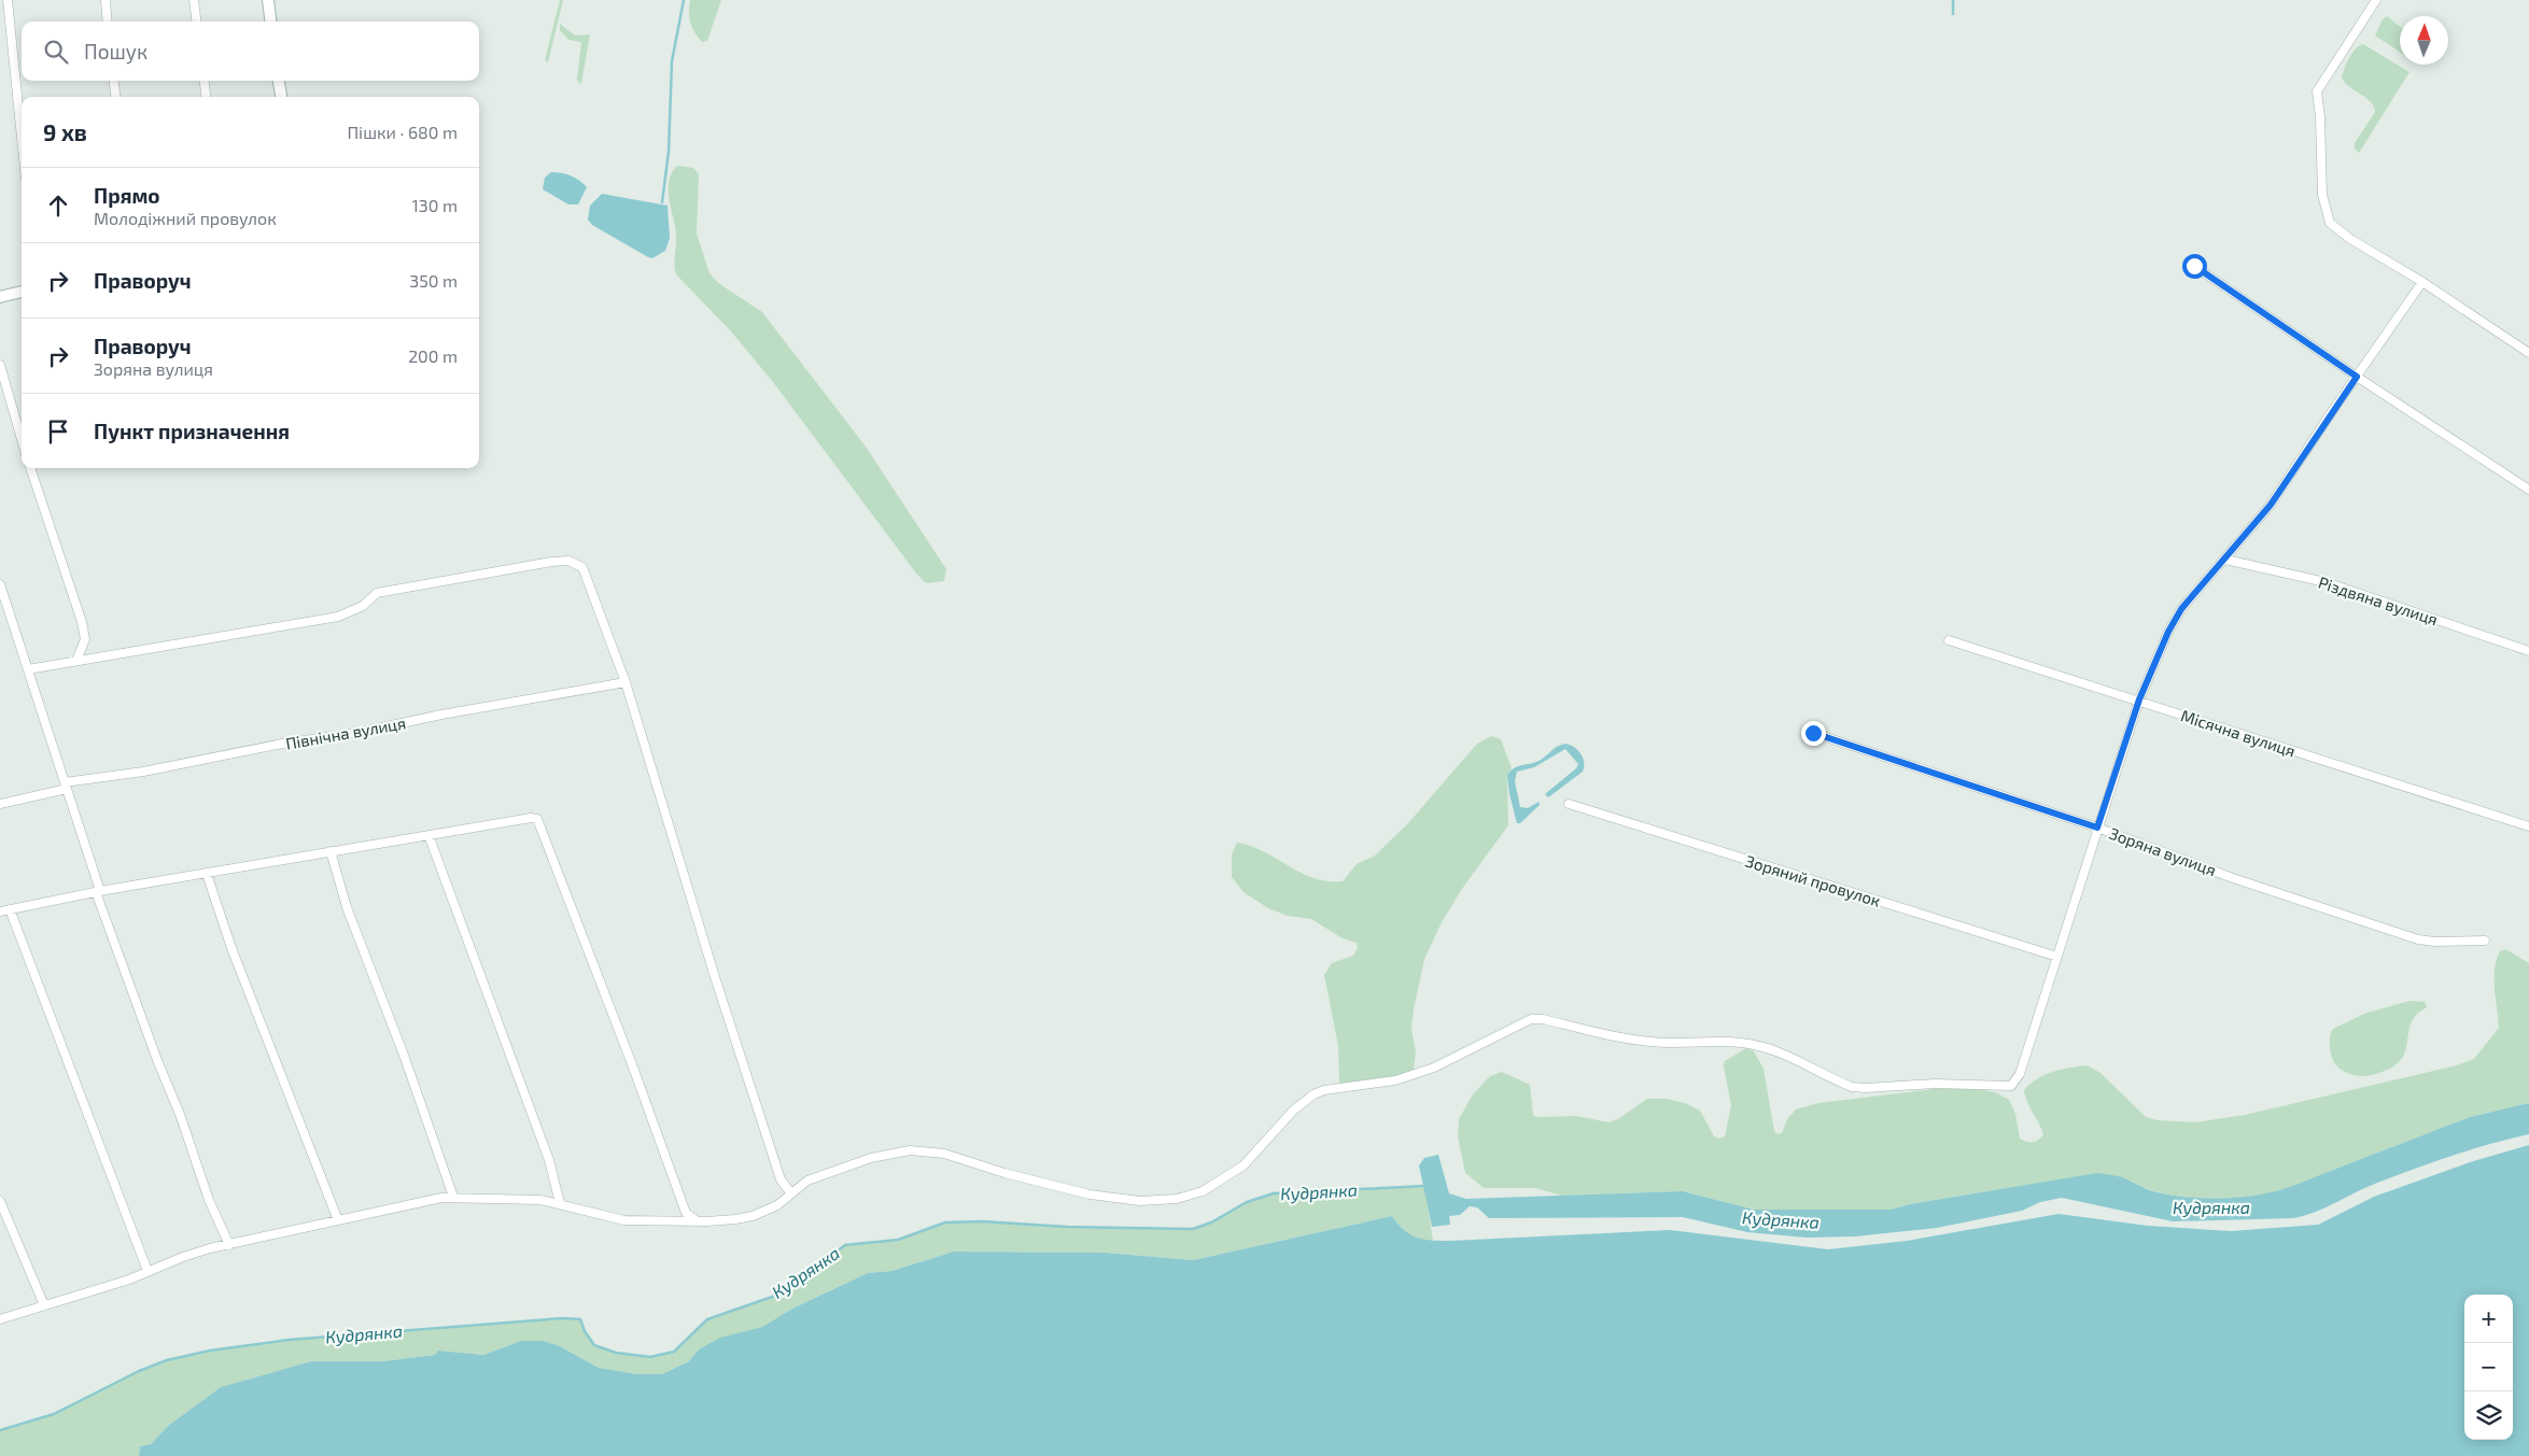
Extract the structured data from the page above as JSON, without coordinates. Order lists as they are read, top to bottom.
{
  "streets": {
    "street": [
      "Різдвяна вулиця",
      "Північна вулиця",
      "Місячна вулиця",
      "Зоряна вулиця",
      "Зоряний провулок"
    ]
  },
  "water": ["Кудрянка"],
  "north": "top",
  "page": {
    "search": "Пошук",
    "heading": ["9 хв", "Пішки · 680 m"],
    "list": [
      ["Прямо", "Молодіжний провулок", "130 m"],
      ["Праворуч", "350 m"],
      ["Праворуч", "Зоряна вулиця", "200 m"],
      "Пункт призначення"
    ],
    "map_buttons": ["+", "−"]
  }
}
